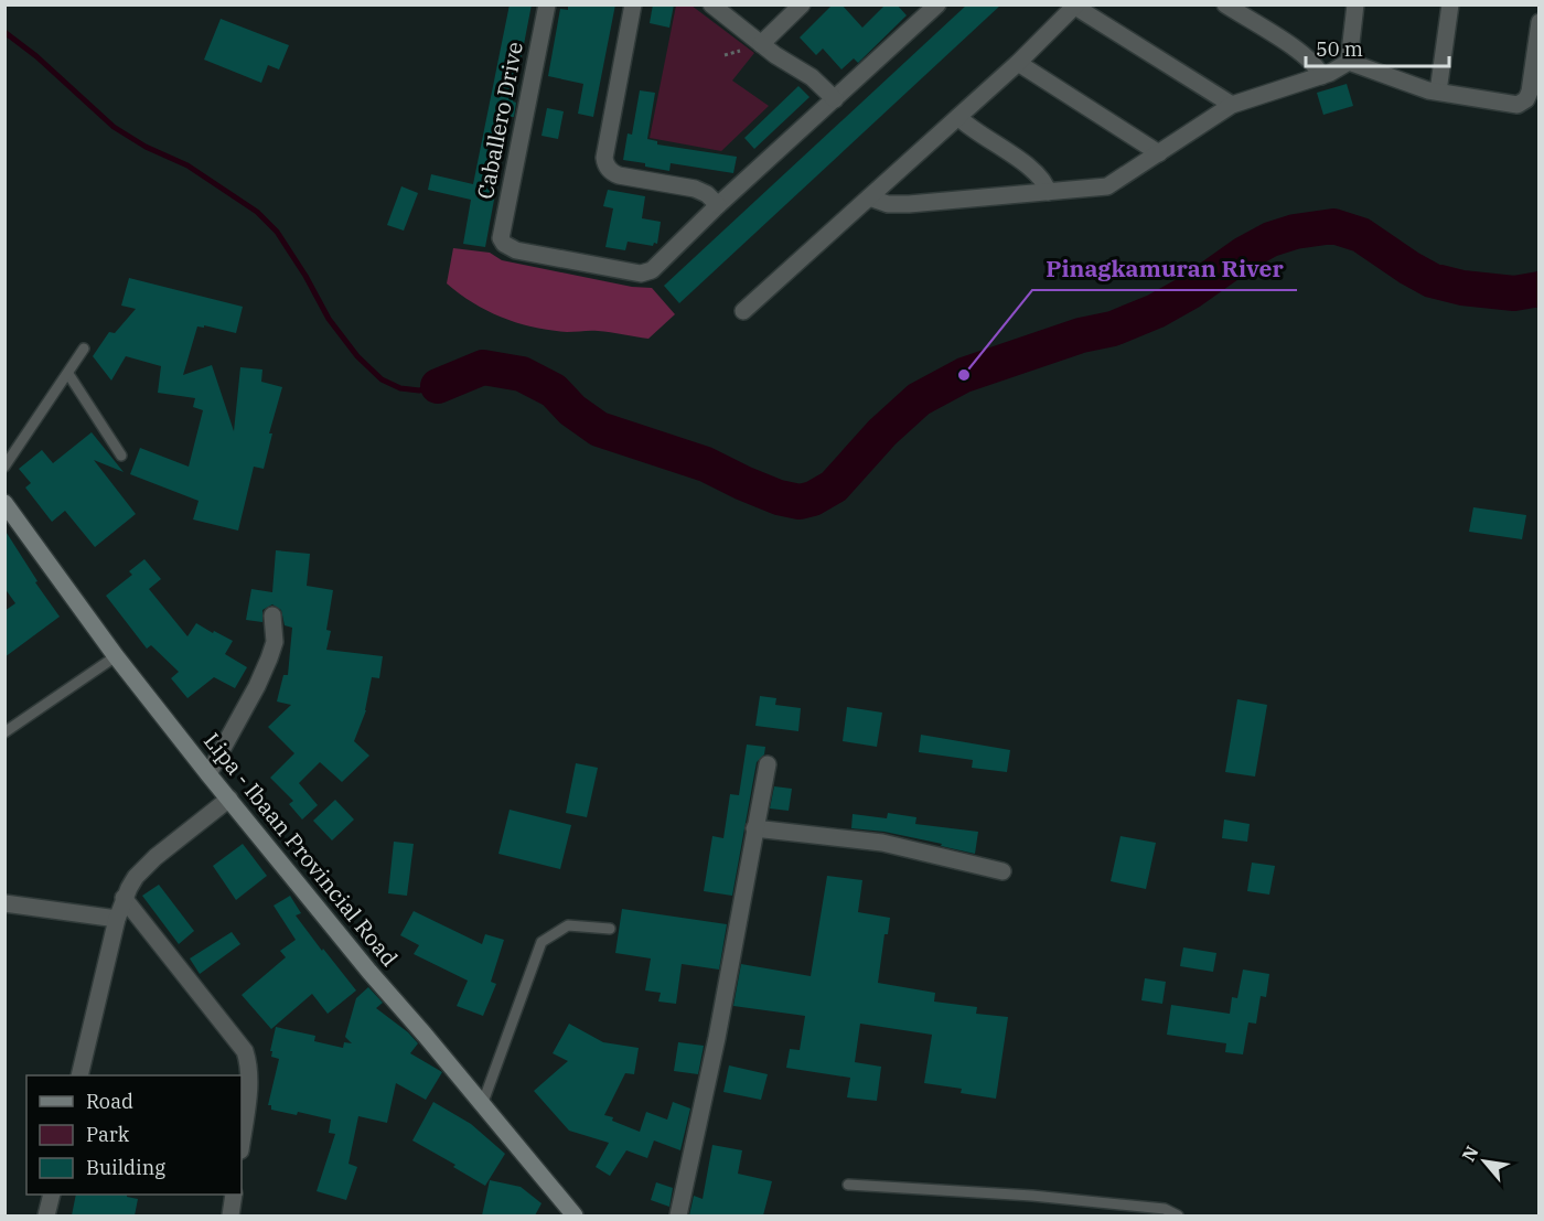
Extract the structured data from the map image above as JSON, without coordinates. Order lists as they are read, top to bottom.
{
  "streets": {
    "main road": ["Lipa - Ibaan Provincial Road"],
    "street": ["Caballero Drive"]
  },
  "places": ["Pinagkamuran River"],
  "legend": ["Road", "Park", "Building"],
  "scale_bar": "50 m",
  "north": "top left"
}
